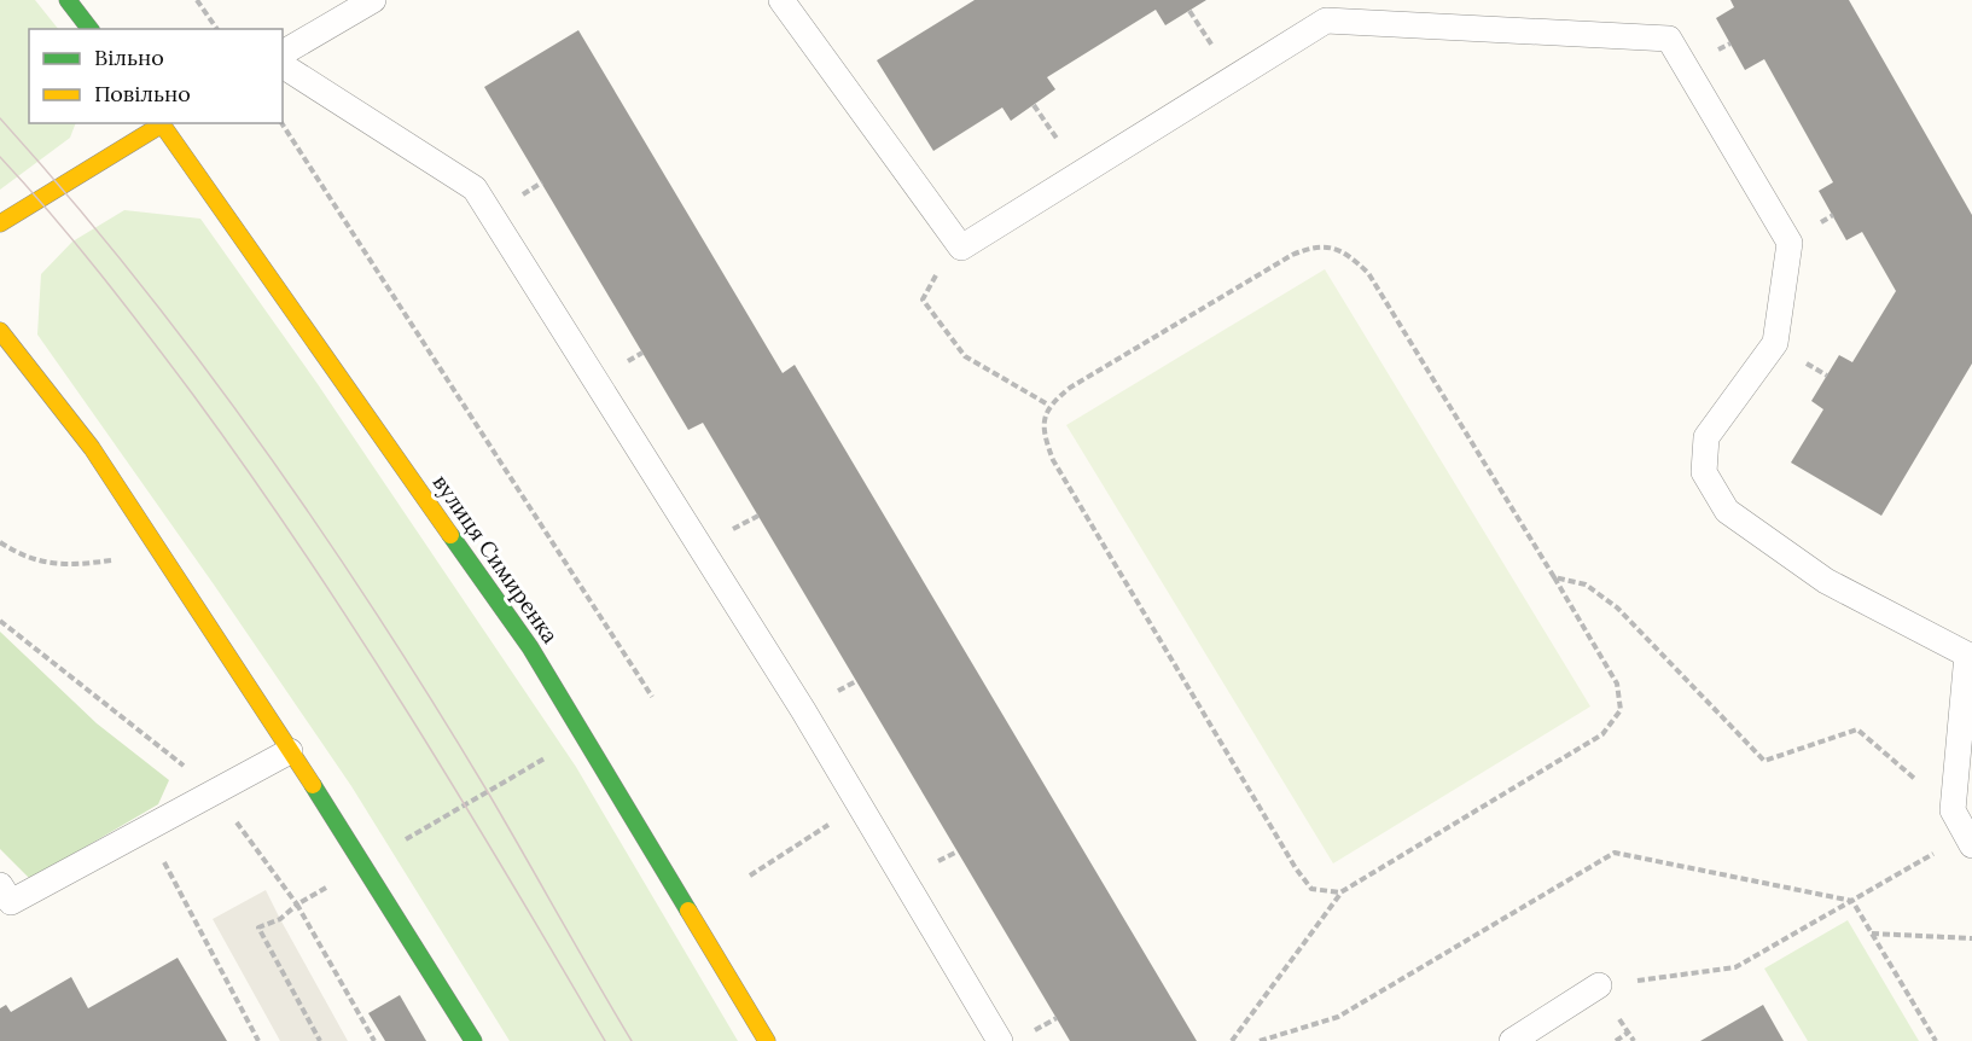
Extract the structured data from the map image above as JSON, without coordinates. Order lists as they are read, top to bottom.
{
  "streets": {
    "street": ["вулиця Симиренка"]
  },
  "legend": ["Вільно", "Повільно"]
}
